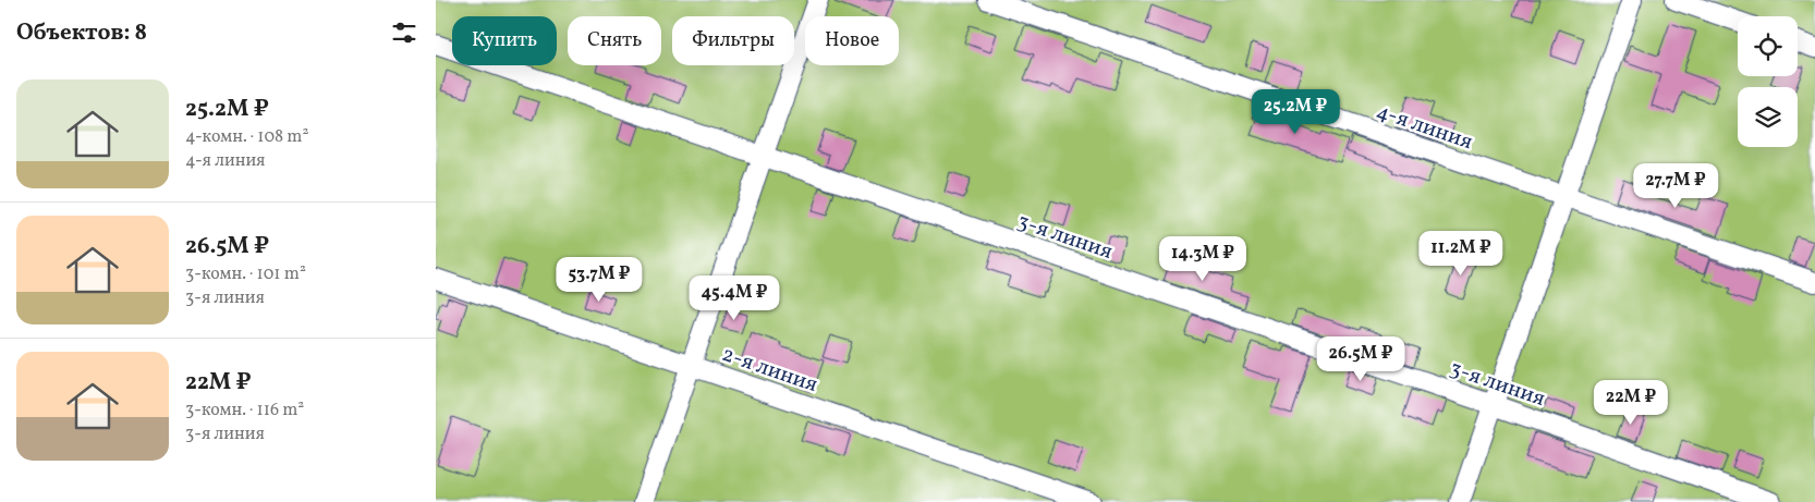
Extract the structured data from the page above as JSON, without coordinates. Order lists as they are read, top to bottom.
{
  "streets": {
    "street": ["4-я линия", "3-я линия", "2-я линия"]
  },
  "page": {
    "heading": "Объектов: 8",
    "chip": [
      "Купить",
      "Снять",
      "Фильтры",
      "Новое"
    ],
    "list": [
      {
        "name": "25.2M ₽",
        "note": "4-комн. · 108 m² · 4-я линия"
      },
      {
        "name": "26.5M ₽",
        "note": "3-комн. · 101 m² · 3-я линия"
      },
      {
        "name": "22M ₽",
        "note": "3-комн. · 116 m² · 3-я линия"
      }
    ],
    "price": [
      "25.2M ₽",
      "27.7M ₽",
      "11.2M ₽",
      "14.3M ₽",
      "53.7M ₽",
      "45.4M ₽",
      "26.5M ₽",
      "22M ₽"
    ]
  }
}
